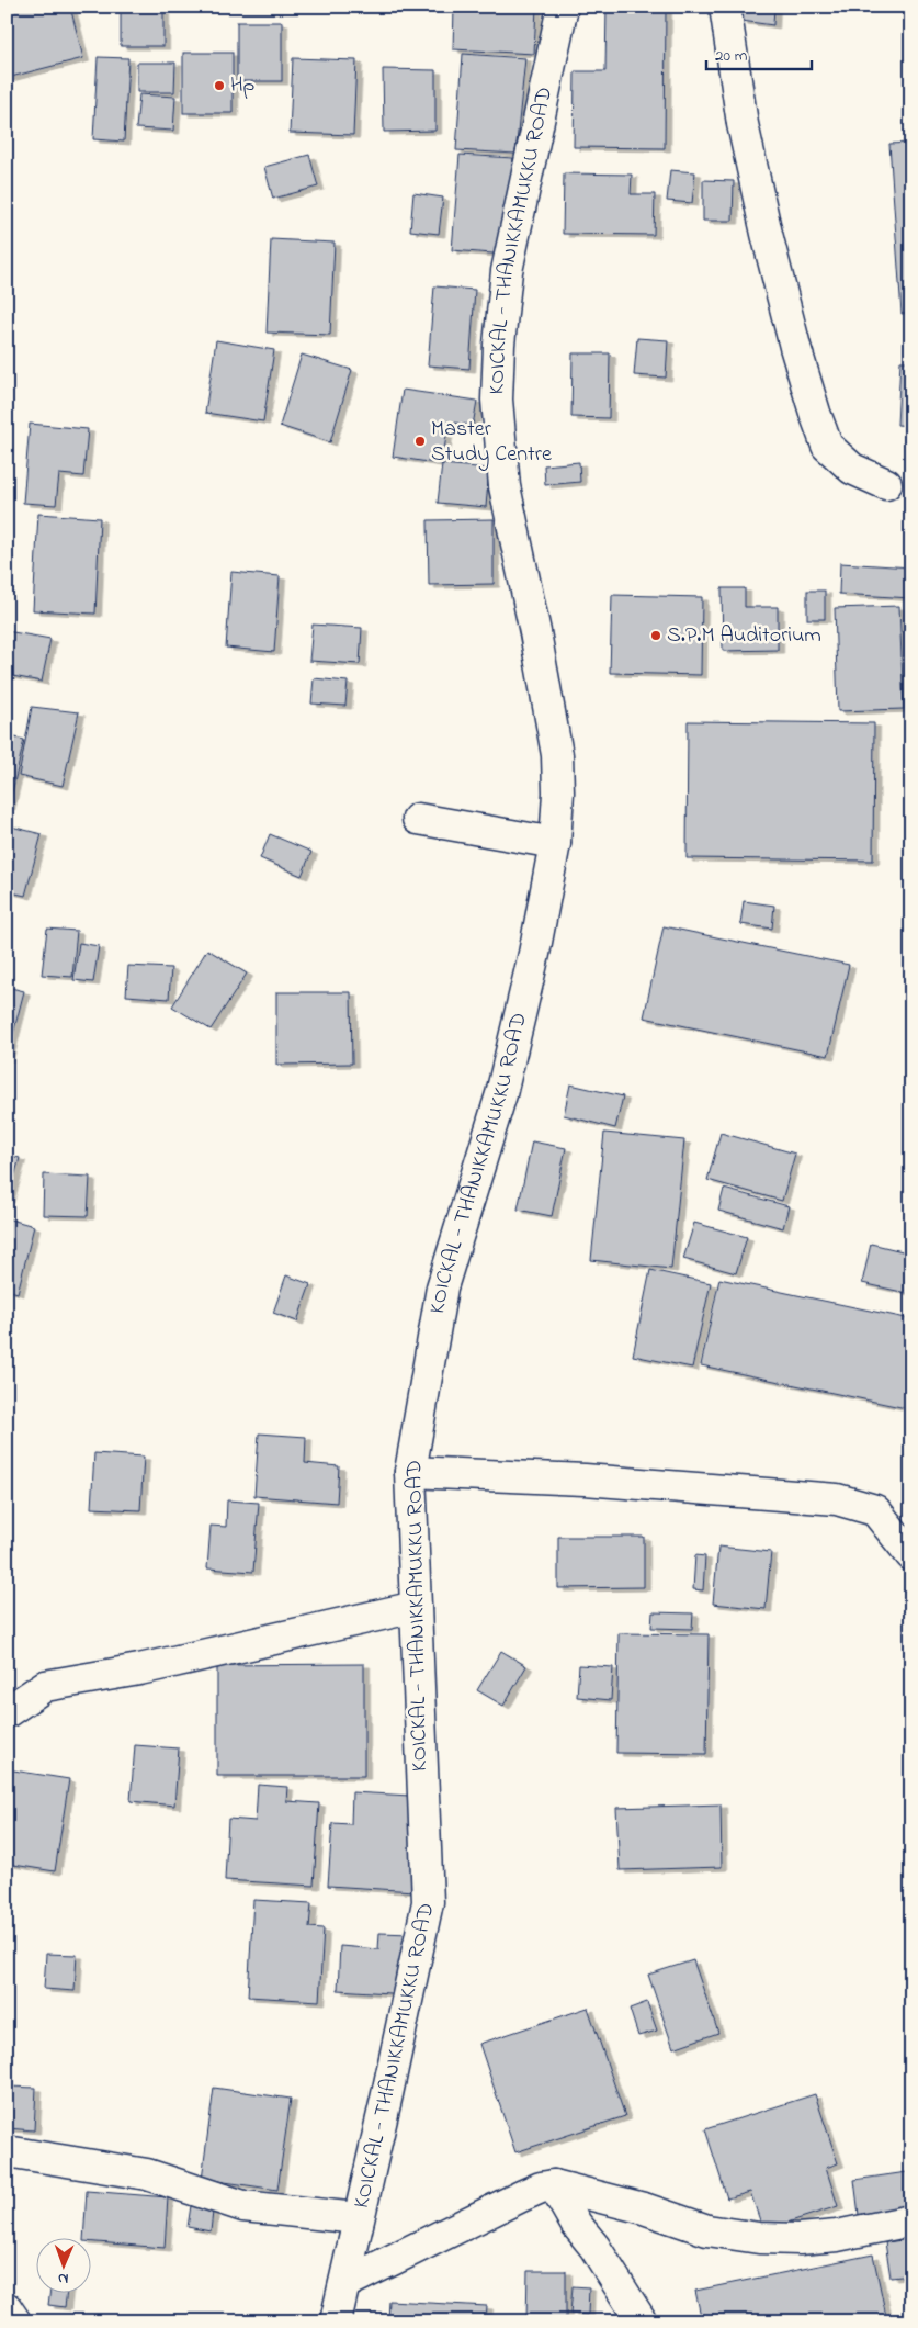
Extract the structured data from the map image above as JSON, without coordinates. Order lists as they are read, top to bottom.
{
  "streets": {
    "street": ["KOICKAL - THANIKKAMUKKU ROAD"]
  },
  "places": ["Hp", "Master Study Centre", "S.P.M Auditorium"],
  "scale_bar": "20 m",
  "north": "bottom"
}
